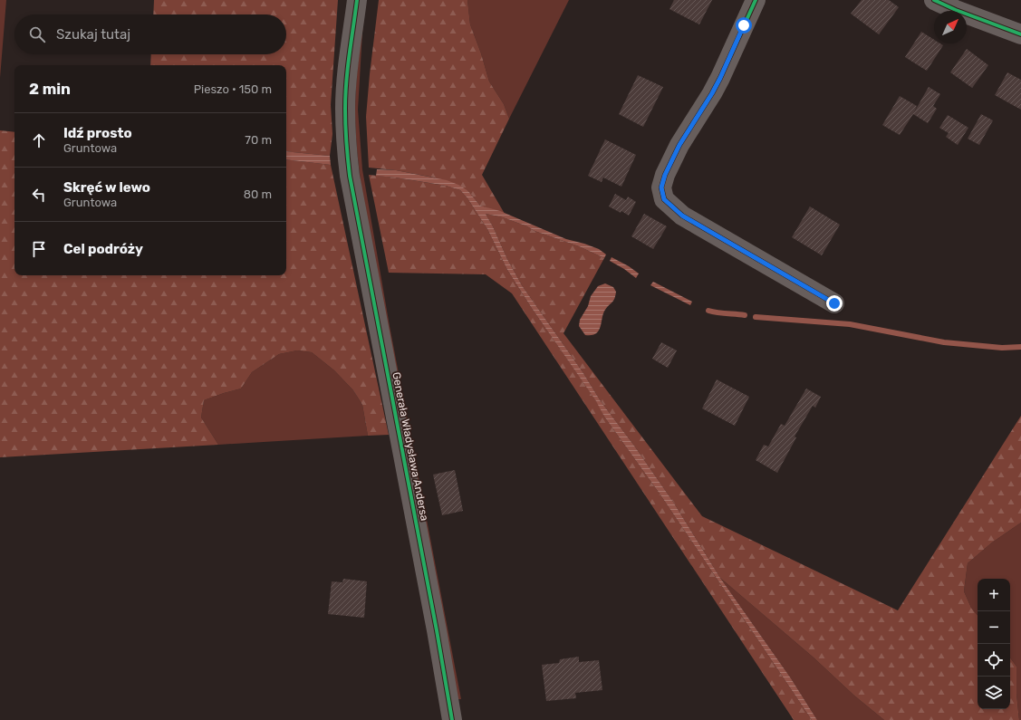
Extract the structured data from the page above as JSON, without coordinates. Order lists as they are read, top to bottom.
{
  "streets": {
    "street": ["Generała Władysława Andersa"]
  },
  "north": "top right",
  "page": {
    "search": "Szukaj tutaj",
    "heading": ["2 min", "Pieszo · 150 m"],
    "list": [
      ["Idź prosto", "Gruntowa", "70 m"],
      ["Skręć w lewo", "Gruntowa", "80 m"],
      "Cel podróży"
    ],
    "map_buttons": ["+", "−"]
  }
}
